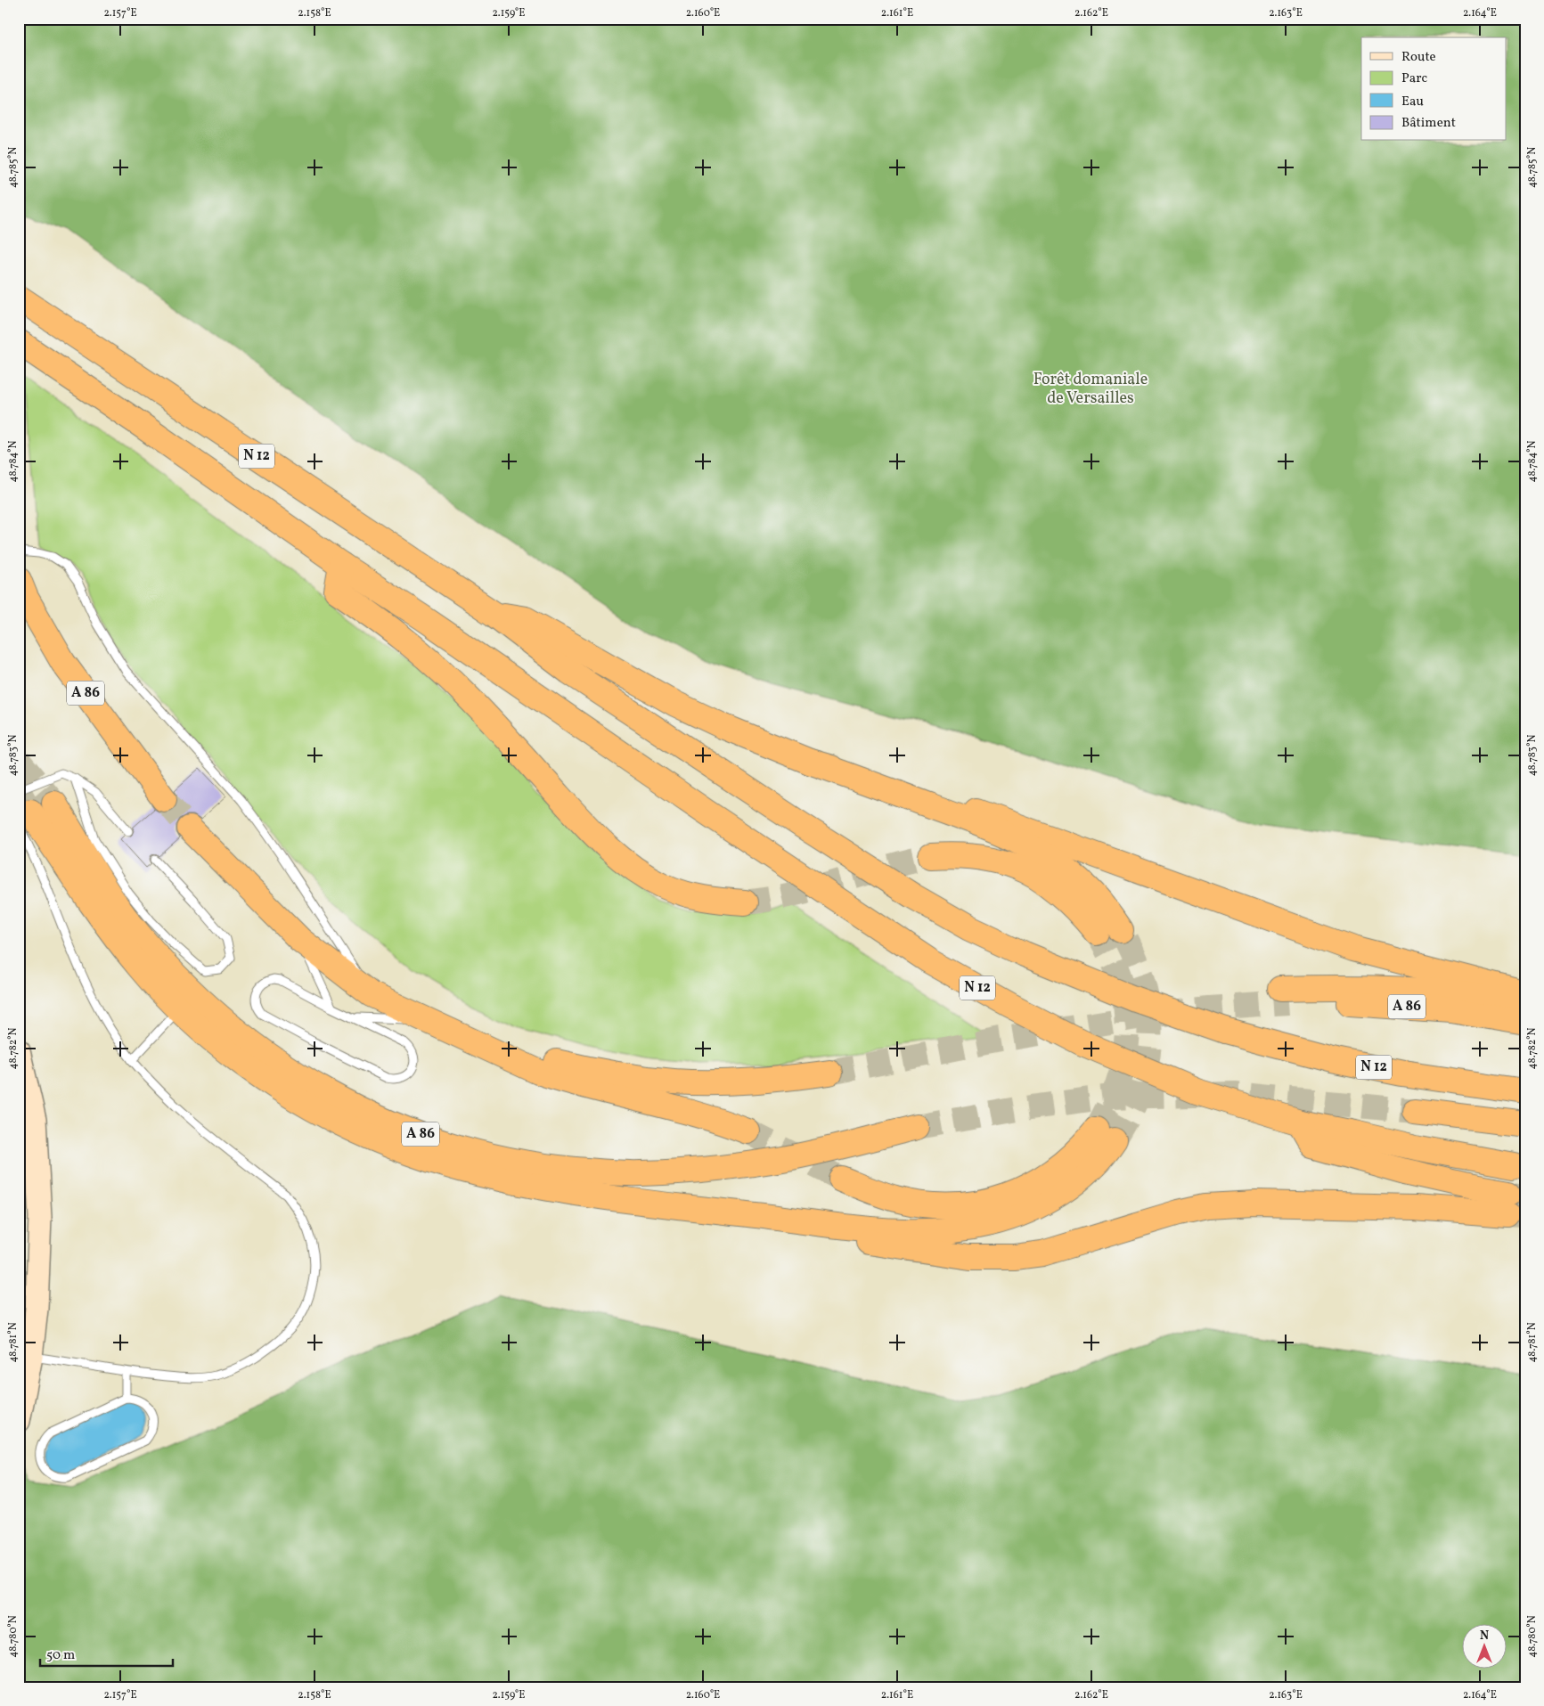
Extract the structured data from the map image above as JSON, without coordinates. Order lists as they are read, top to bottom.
{
  "streets": {
    "highway": ["N 12", "A 86"]
  },
  "parks": ["Forêt domaniale de Versailles"],
  "legend": [
    "Route",
    "Parc",
    "Eau",
    "Bâtiment"
  ],
  "scale_bar": "50 m",
  "north": "top",
  "coordinates": [
    "2.157°E",
    "2.158°E",
    "2.159°E",
    "2.160°E",
    "2.161°E",
    "2.162°E",
    "2.163°E",
    "2.164°E",
    "48.785°N",
    "48.784°N",
    "48.783°N",
    "48.782°N",
    "48.781°N",
    "48.780°N"
  ]
}
